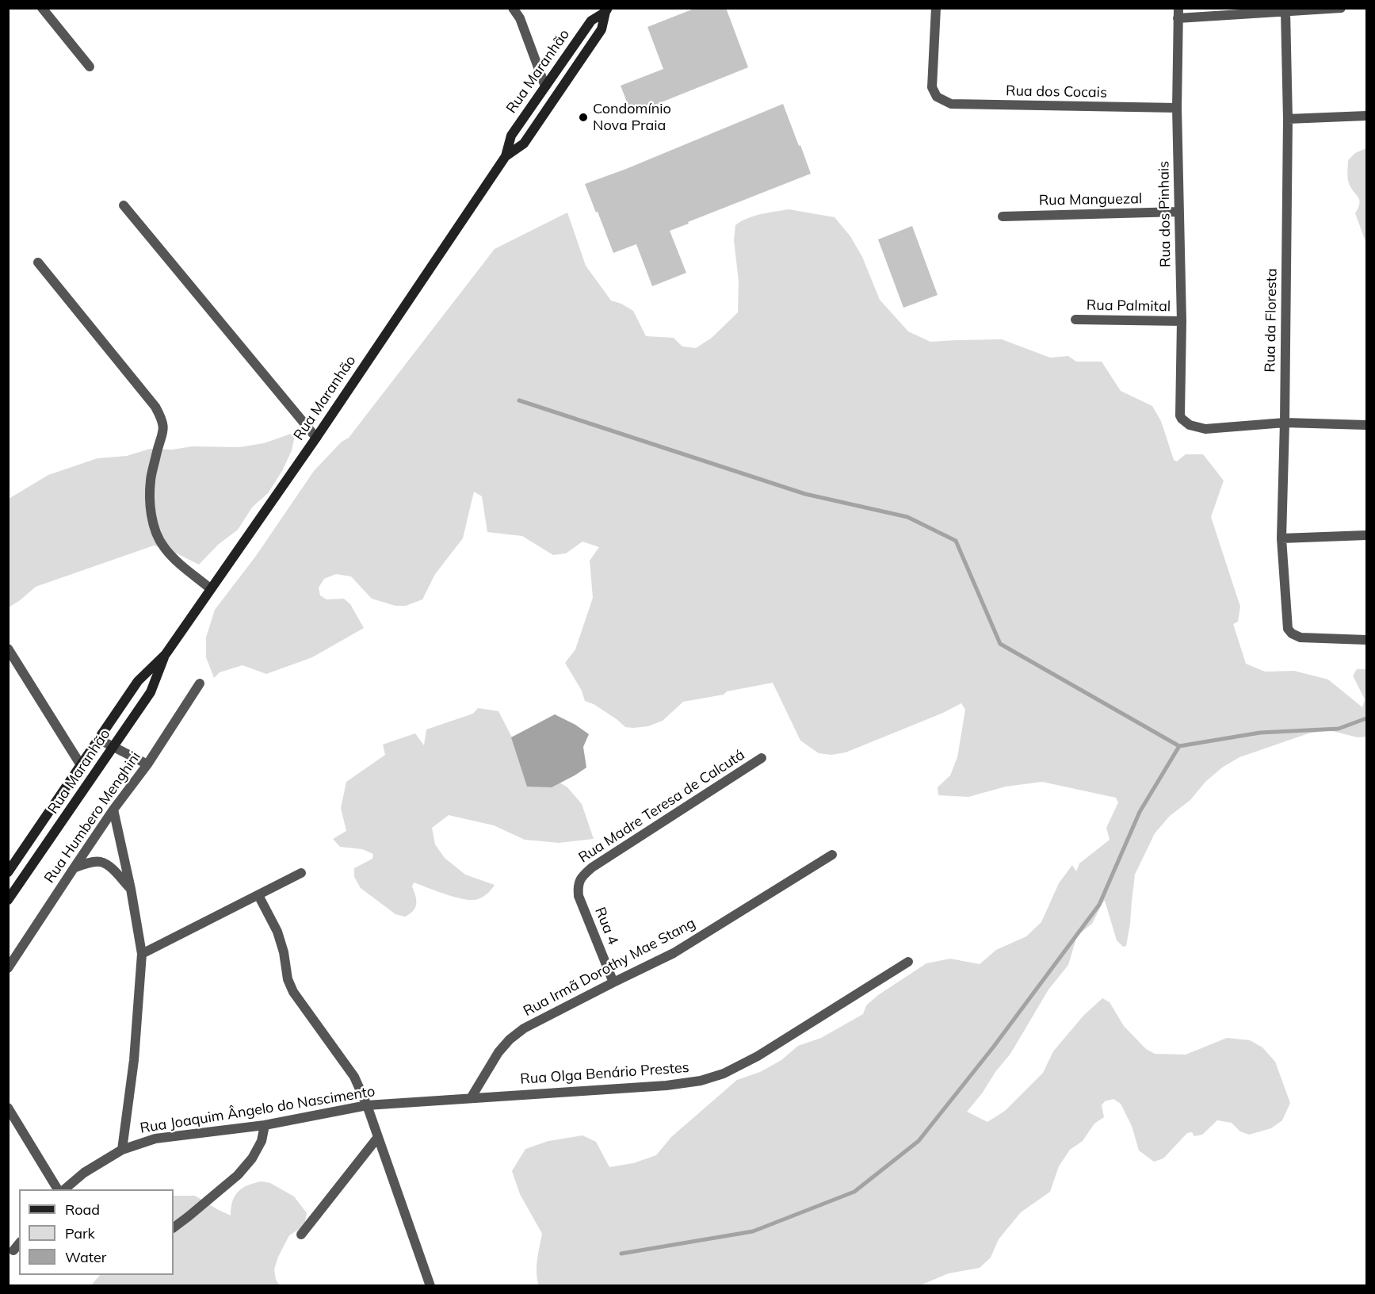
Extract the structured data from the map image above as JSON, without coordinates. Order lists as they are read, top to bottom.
{
  "streets": {
    "street": [
      "Rua Maranhão",
      "Rua dos Cocais",
      "Rua Manguezal",
      "Rua dos Pinhais",
      "Rua Palmital",
      "Rua da Floresta",
      "Rua Madre Teresa de Calcutá",
      "Rua Humbero Menghini",
      "Rua 4",
      "Rua Irmã Dorothy Mae Stang",
      "Rua Olga Benário Prestes",
      "Rua Joaquim Ângelo do Nascimento"
    ]
  },
  "crossings": [
    ["Rua dos Cocais", "Rua dos Pinhais"],
    ["Rua Manguezal", "Rua dos Pinhais"],
    ["Rua dos Pinhais", "Rua Palmital"],
    ["Rua dos Pinhais", "Rua da Floresta"],
    ["Rua Madre Teresa de Calcutá", "Rua 4"],
    ["Rua 4", "Rua Irmã Dorothy Mae Stang"],
    ["Rua Irmã Dorothy Mae Stang", "Rua Olga Benário Prestes"],
    ["Rua Irmã Dorothy Mae Stang", "Rua Joaquim Ângelo do Nascimento"],
    ["Rua Olga Benário Prestes", "Rua Joaquim Ângelo do Nascimento"]
  ],
  "places": ["Condomínio Nova Praia"],
  "legend": ["Road", "Park", "Water"]
}
